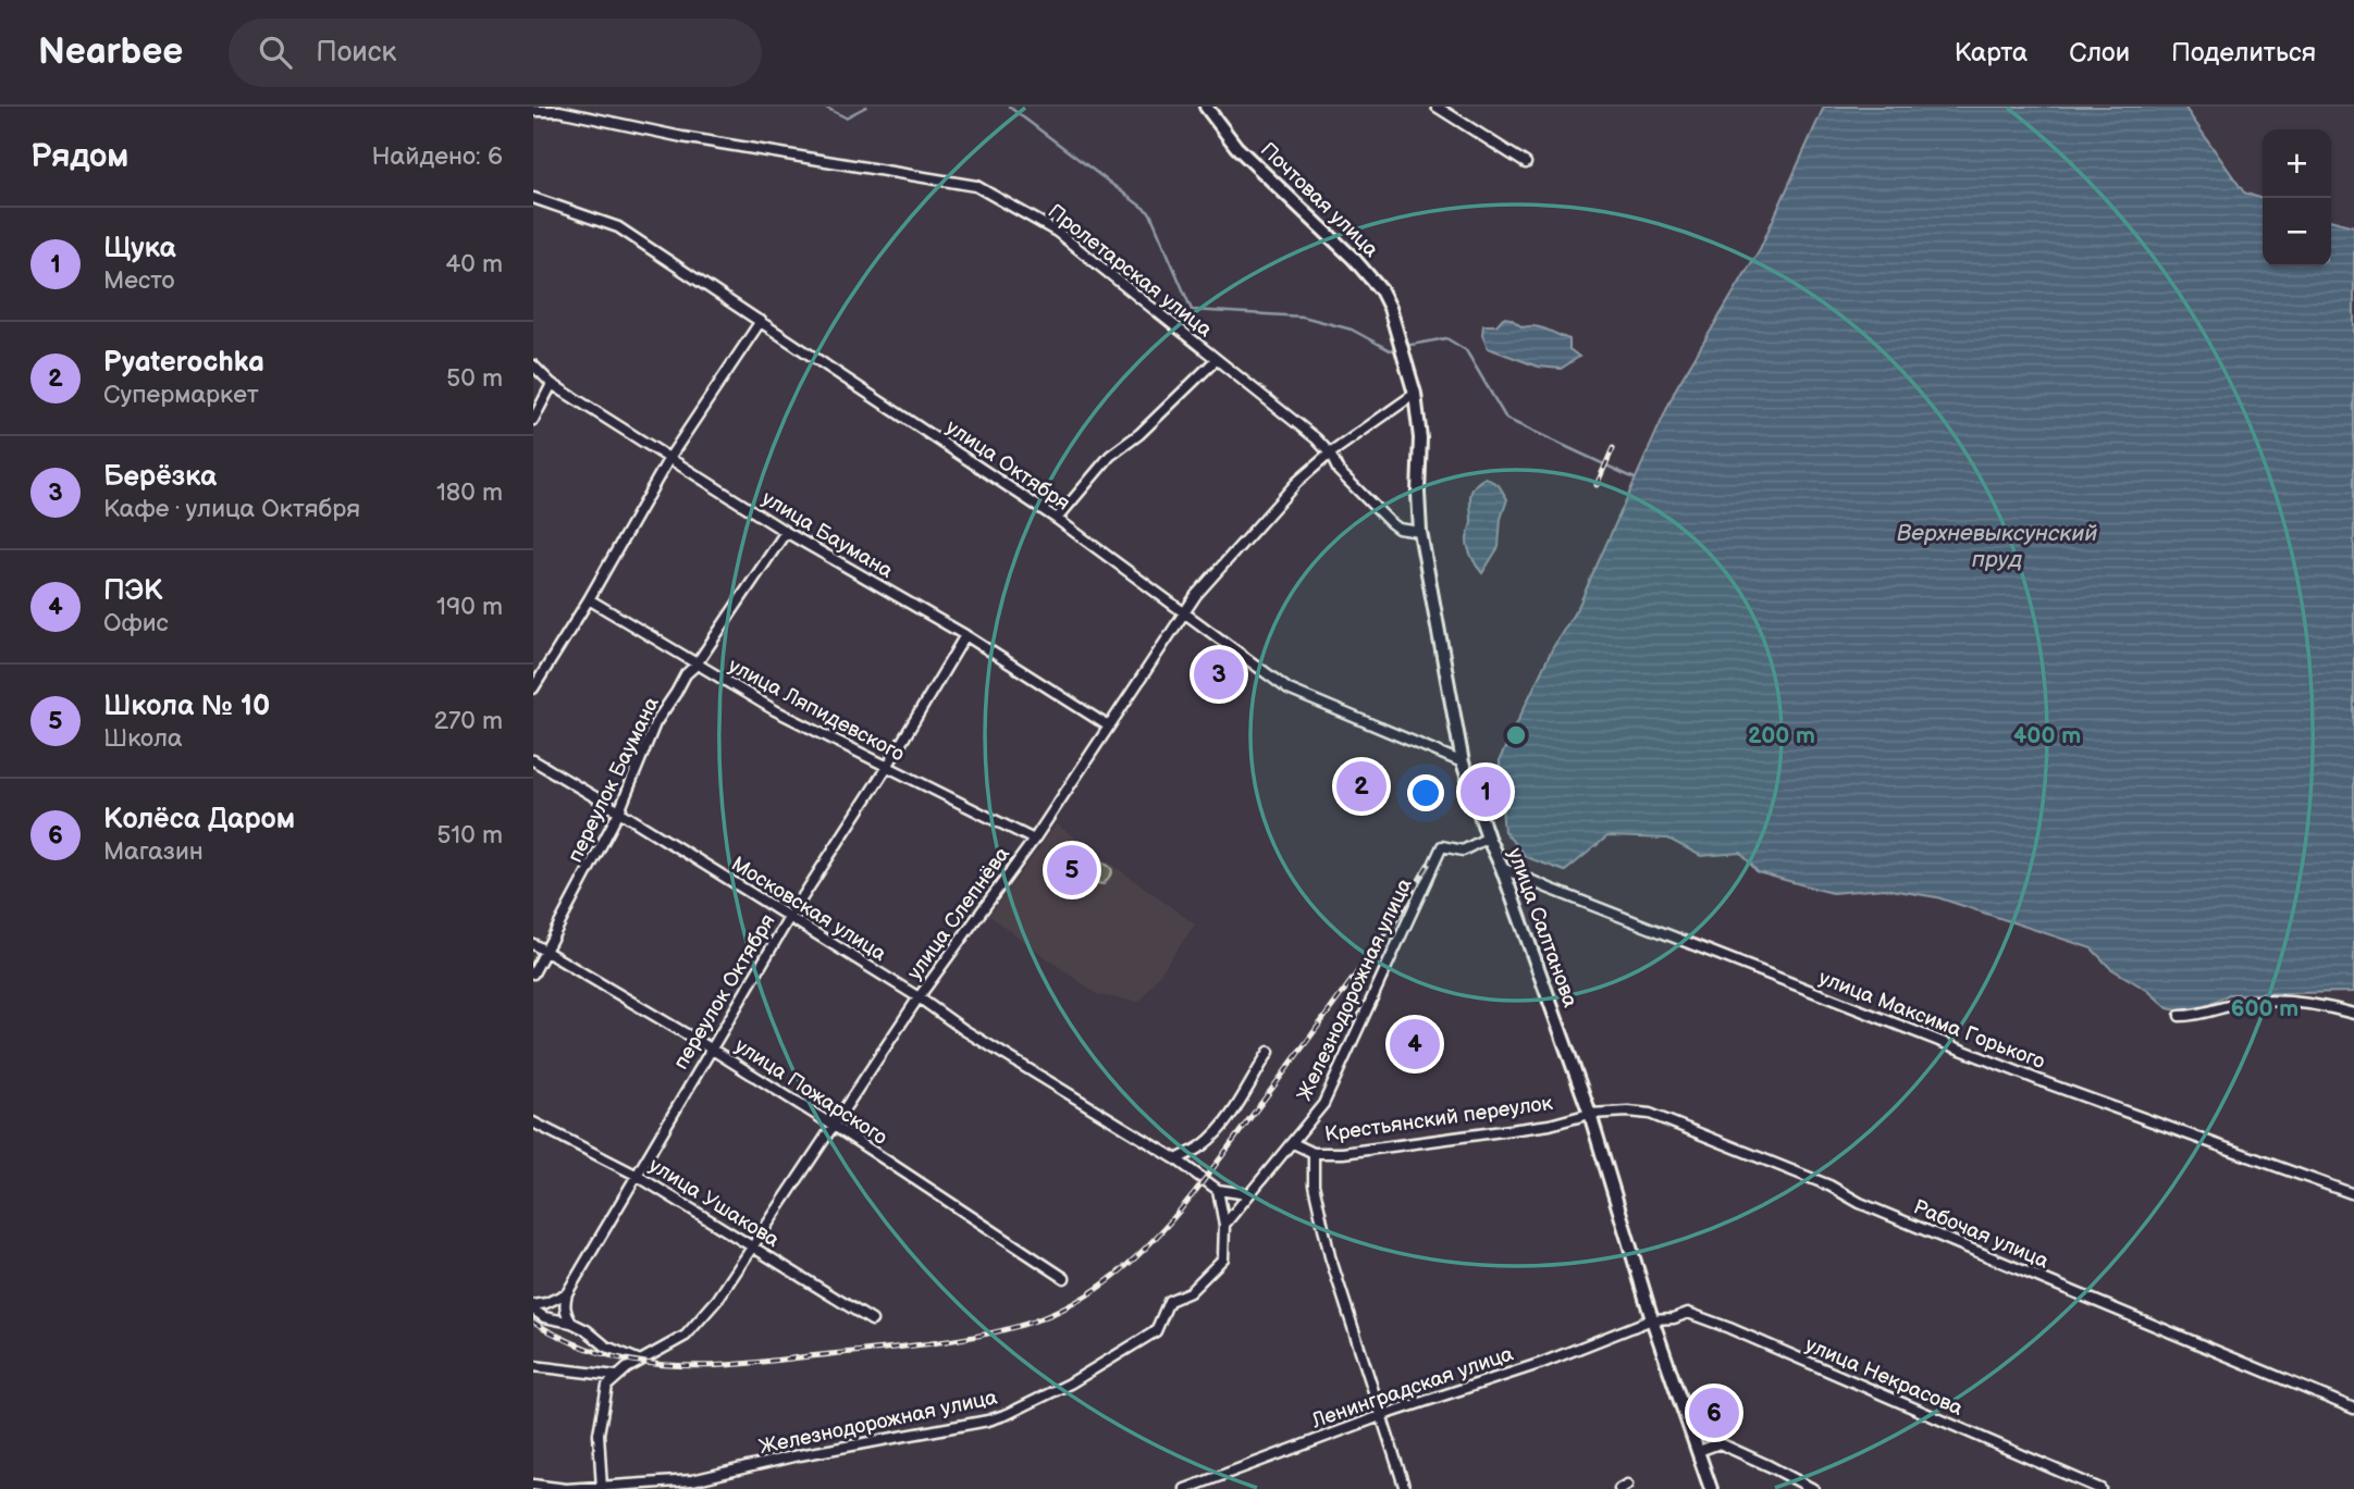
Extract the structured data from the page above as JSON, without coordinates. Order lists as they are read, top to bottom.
{
  "streets": {
    "main road": ["Почтовая улица", "улица Салтанова"],
    "street": [
      "Пролетарская улица",
      "улица Октября",
      "улица Баумана",
      "улица Ляпидевского",
      "переулок Баумана",
      "Московская улица",
      "улица Слепнёва",
      "Железнодорожная улица",
      "переулок Октября",
      "улица Максима Горького",
      "улица Пожарского",
      "Крестьянский переулок",
      "улица Ушакова",
      "Рабочая улица",
      "улица Некрасова",
      "Ленинградская улица"
    ]
  },
  "crossings": [
    ["Почтовая улица", "улица Салтанова"],
    ["Пролетарская улица", "улица Слепнёва"],
    ["Пролетарская улица", "улица Салтанова"],
    ["улица Октября", "улица Слепнёва"],
    ["улица Октября", "улица Салтанова"],
    ["улица Баумана", "переулок Баумана"],
    ["улица Баумана", "улица Слепнёва"],
    ["улица Баумана", "переулок Октября"],
    ["улица Ляпидевского", "переулок Баумана"],
    ["улица Ляпидевского", "улица Слепнёва"],
    ["улица Ляпидевского", "переулок Октября"],
    ["переулок Баумана", "Московская улица"],
    ["переулок Баумана", "улица Пожарского"],
    ["Московская улица", "улица Слепнёва"],
    ["Московская улица", "переулок Октября"],
    ["улица Слепнёва", "улица Салтанова"],
    ["улица Слепнёва", "улица Пожарского"],
    ["улица Слепнёва", "улица Ушакова"],
    ["улица Салтанова", "Железнодорожная улица"],
    ["улица Салтанова", "улица Максима Горького"],
    ["улица Салтанова", "Крестьянский переулок"],
    ["улица Салтанова", "Рабочая улица"],
    ["улица Салтанова", "улица Некрасова"],
    ["улица Салтанова", "Ленинградская улица"],
    ["Железнодорожная улица", "Крестьянский переулок"],
    ["переулок Октября", "улица Пожарского"],
    ["переулок Октября", "улица Ушакова"],
    ["Крестьянский переулок", "Рабочая улица"],
    ["улица Некрасова", "Ленинградская улица"]
  ],
  "water": ["Верхневыксунский пруд"],
  "page": {
    "header": "Nearbee",
    "search": "Поиск",
    "nav": ["Карта", "Слои", "Поделиться"],
    "heading": ["Рядом", "Найдено: 6"],
    "map_buttons": ["+", "−"],
    "list": [
      {
        "mark": "1",
        "name": "Щука",
        "note": "Место",
        "value": "40 m"
      },
      {
        "mark": "2",
        "name": "Pyaterochka",
        "note": "Супермаркет",
        "value": "50 m"
      },
      {
        "mark": "3",
        "name": "Берёзка",
        "note": "Кафе · улица Октября",
        "value": "180 m"
      },
      {
        "mark": "4",
        "name": "ПЭК",
        "note": "Офис",
        "value": "190 m"
      },
      {
        "mark": "5",
        "name": "Школа № 10",
        "note": "Школа",
        "value": "270 m"
      },
      {
        "mark": "6",
        "name": "Колёса Даром",
        "note": "Магазин",
        "value": "510 m"
      }
    ],
    "pins": [
      "3",
      "2",
      "1",
      "5",
      "4",
      "6"
    ]
  },
  "rings": ["200 m", "400 m", "600 m"]
}
